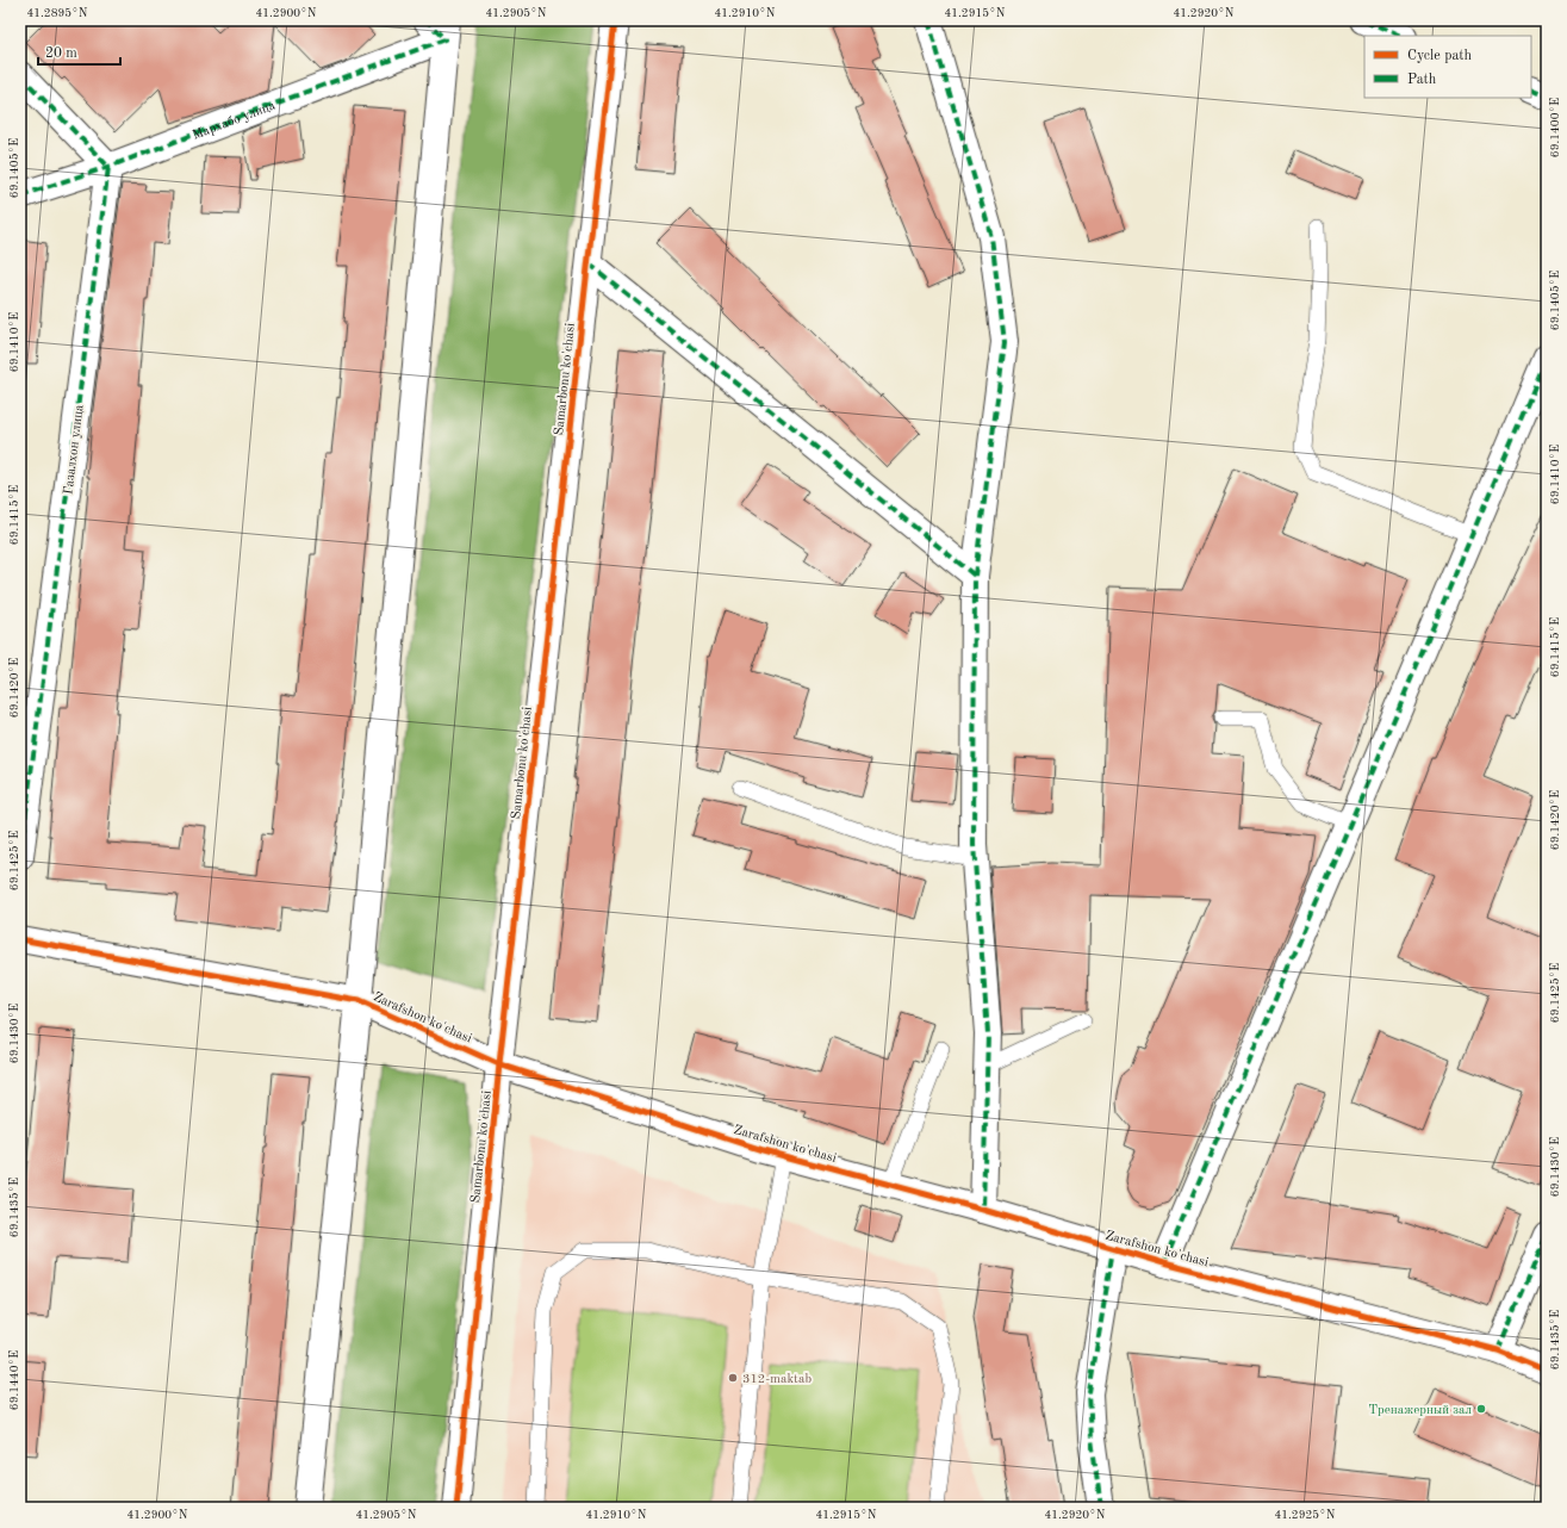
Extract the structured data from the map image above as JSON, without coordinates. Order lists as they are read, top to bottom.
{
  "streets": {
    "street": [
      "Мархабо улица",
      "Samarbonu ko'chasi",
      "Газалхон улица",
      "Zarafshon ko'chasi"
    ]
  },
  "crossings": [
    ["Мархабо улица", "Газалхон улица"],
    ["Samarbonu ko'chasi", "Zarafshon ko'chasi"]
  ],
  "places": ["312-maktab", "Тренажерный зал"],
  "legend": ["Cycle path", "Path"],
  "scale_bar": "20 m",
  "coordinates": [
    "41.2895°N",
    "41.2900°N",
    "41.2905°N",
    "41.2910°N",
    "41.2915°N",
    "41.2920°N",
    "69.1400°E",
    "69.1405°E",
    "69.1410°E",
    "69.1415°E",
    "69.1420°E",
    "69.1425°E",
    "69.1430°E",
    "69.1435°E",
    "69.1440°E",
    "41.2925°N"
  ]
}
